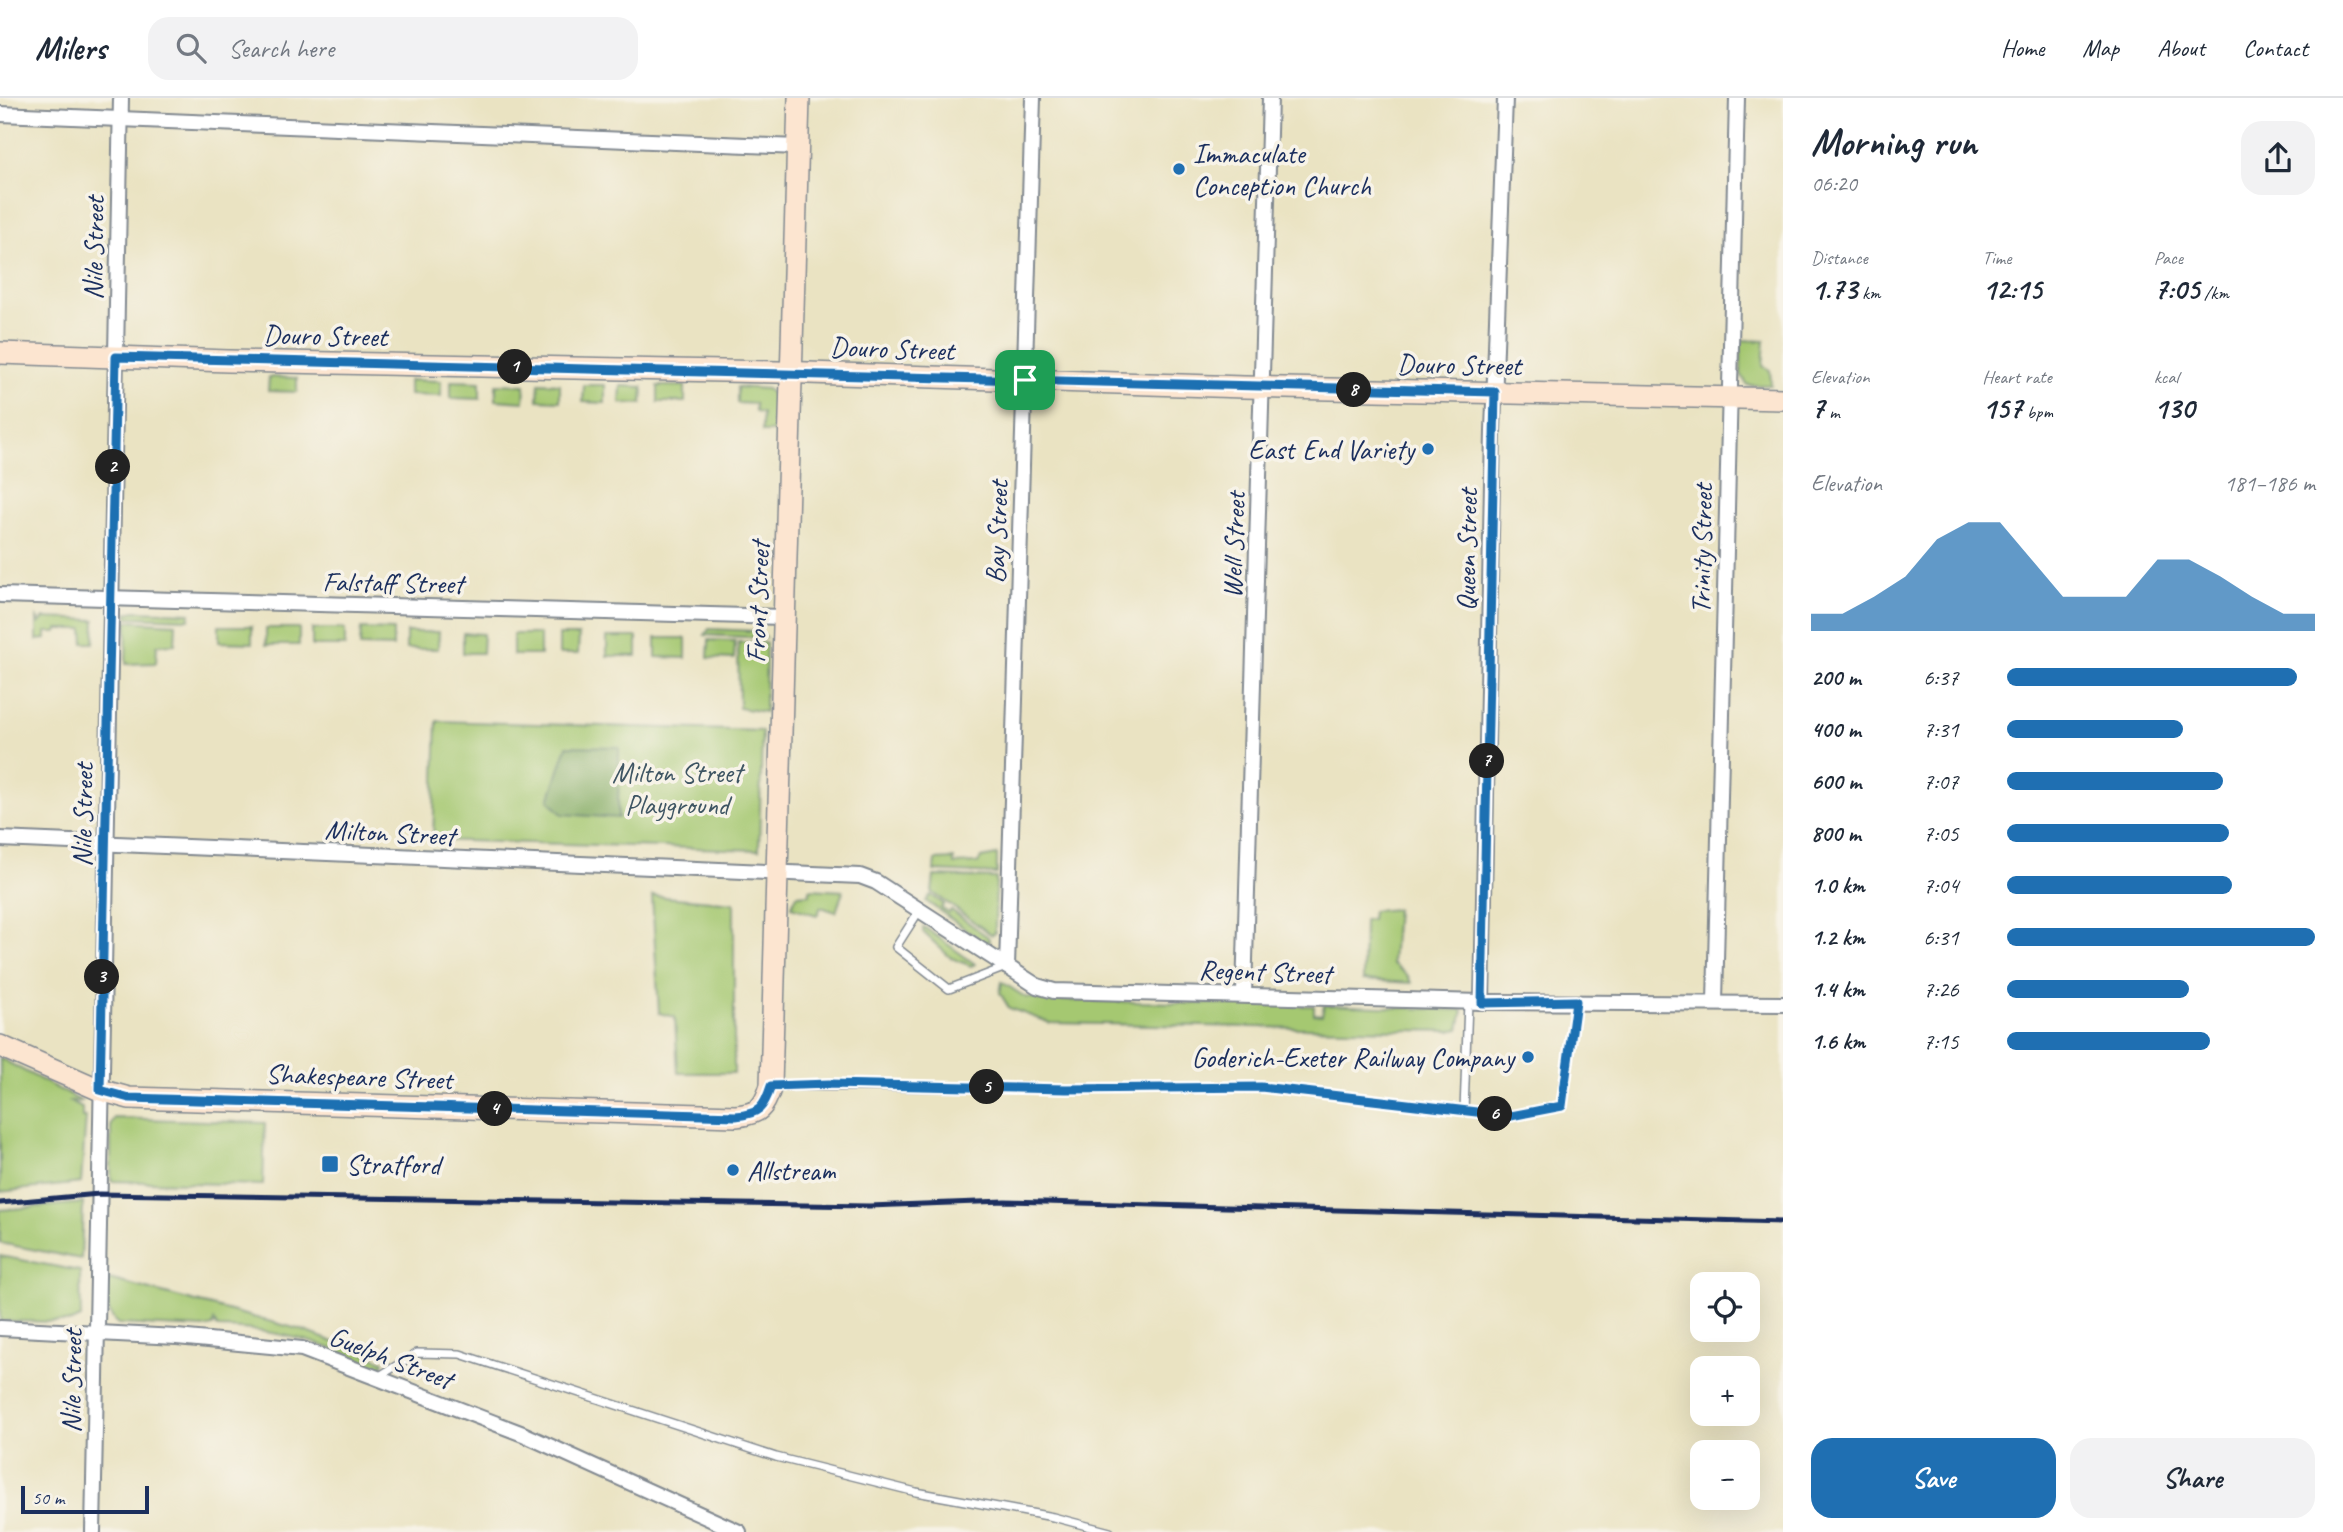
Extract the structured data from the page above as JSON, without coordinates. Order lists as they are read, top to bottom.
{
  "streets": {
    "street": [
      "Nile Street",
      "Douro Street",
      "Bay Street",
      "Well Street",
      "Trinity Street",
      "Queen Street",
      "Falstaff Street",
      "Front Street",
      "Milton Street",
      "Regent Street",
      "Shakespeare Street",
      "Guelph Street"
    ]
  },
  "crossings": [
    ["Nile Street", "Douro Street"],
    ["Nile Street", "Falstaff Street"],
    ["Nile Street", "Milton Street"],
    ["Nile Street", "Shakespeare Street"],
    ["Nile Street", "Guelph Street"],
    ["Douro Street", "Bay Street"],
    ["Douro Street", "Well Street"],
    ["Douro Street", "Trinity Street"],
    ["Douro Street", "Queen Street"],
    ["Douro Street", "Front Street"],
    ["Bay Street", "Regent Street"],
    ["Well Street", "Regent Street"],
    ["Trinity Street", "Regent Street"],
    ["Queen Street", "Regent Street"],
    ["Falstaff Street", "Front Street"],
    ["Front Street", "Milton Street"],
    ["Front Street", "Regent Street"],
    ["Front Street", "Shakespeare Street"],
    ["Milton Street", "Regent Street"]
  ],
  "parks": ["Milton Street Playground"],
  "places": {
    "other": [
      "Immaculate Conception Church",
      "East End Variety",
      "Goderich-Exeter Railway Company",
      "Allstream"
    ],
    "transit": ["Stratford"]
  },
  "scale_bar": "50 m",
  "page": {
    "header": "Milers",
    "search": "Search here",
    "nav": [
      "Home",
      "Map",
      "About",
      "Contact"
    ],
    "heading": ["Morning run", "06:20"],
    "stats": [
      ["Distance", "1.73 km"],
      ["Time", "12:15"],
      ["Pace", "7:05 /km"],
      ["Elevation", "7 m"],
      ["Heart rate", "157 bpm"],
      ["kcal", "130"]
    ],
    "pins": [
      "1",
      "8",
      "2",
      "7",
      "3",
      "5",
      "4",
      "6"
    ],
    "chart": ["Elevation", "181–186 m"],
    "list": [
      {
        "name": "200 m",
        "note": "6:37"
      },
      {
        "name": "400 m",
        "note": "7:31"
      },
      {
        "name": "600 m",
        "note": "7:07"
      },
      {
        "name": "800 m",
        "note": "7:05"
      },
      {
        "name": "1.0 km",
        "note": "7:04"
      },
      {
        "name": "1.2 km",
        "note": "6:31"
      },
      {
        "name": "1.4 km",
        "note": "7:26"
      },
      {
        "name": "1.6 km",
        "note": "7:15"
      }
    ],
    "map_buttons": ["+", "−"],
    "buttons": ["Save", "Share"],
    "scale": "50 m"
  }
}
